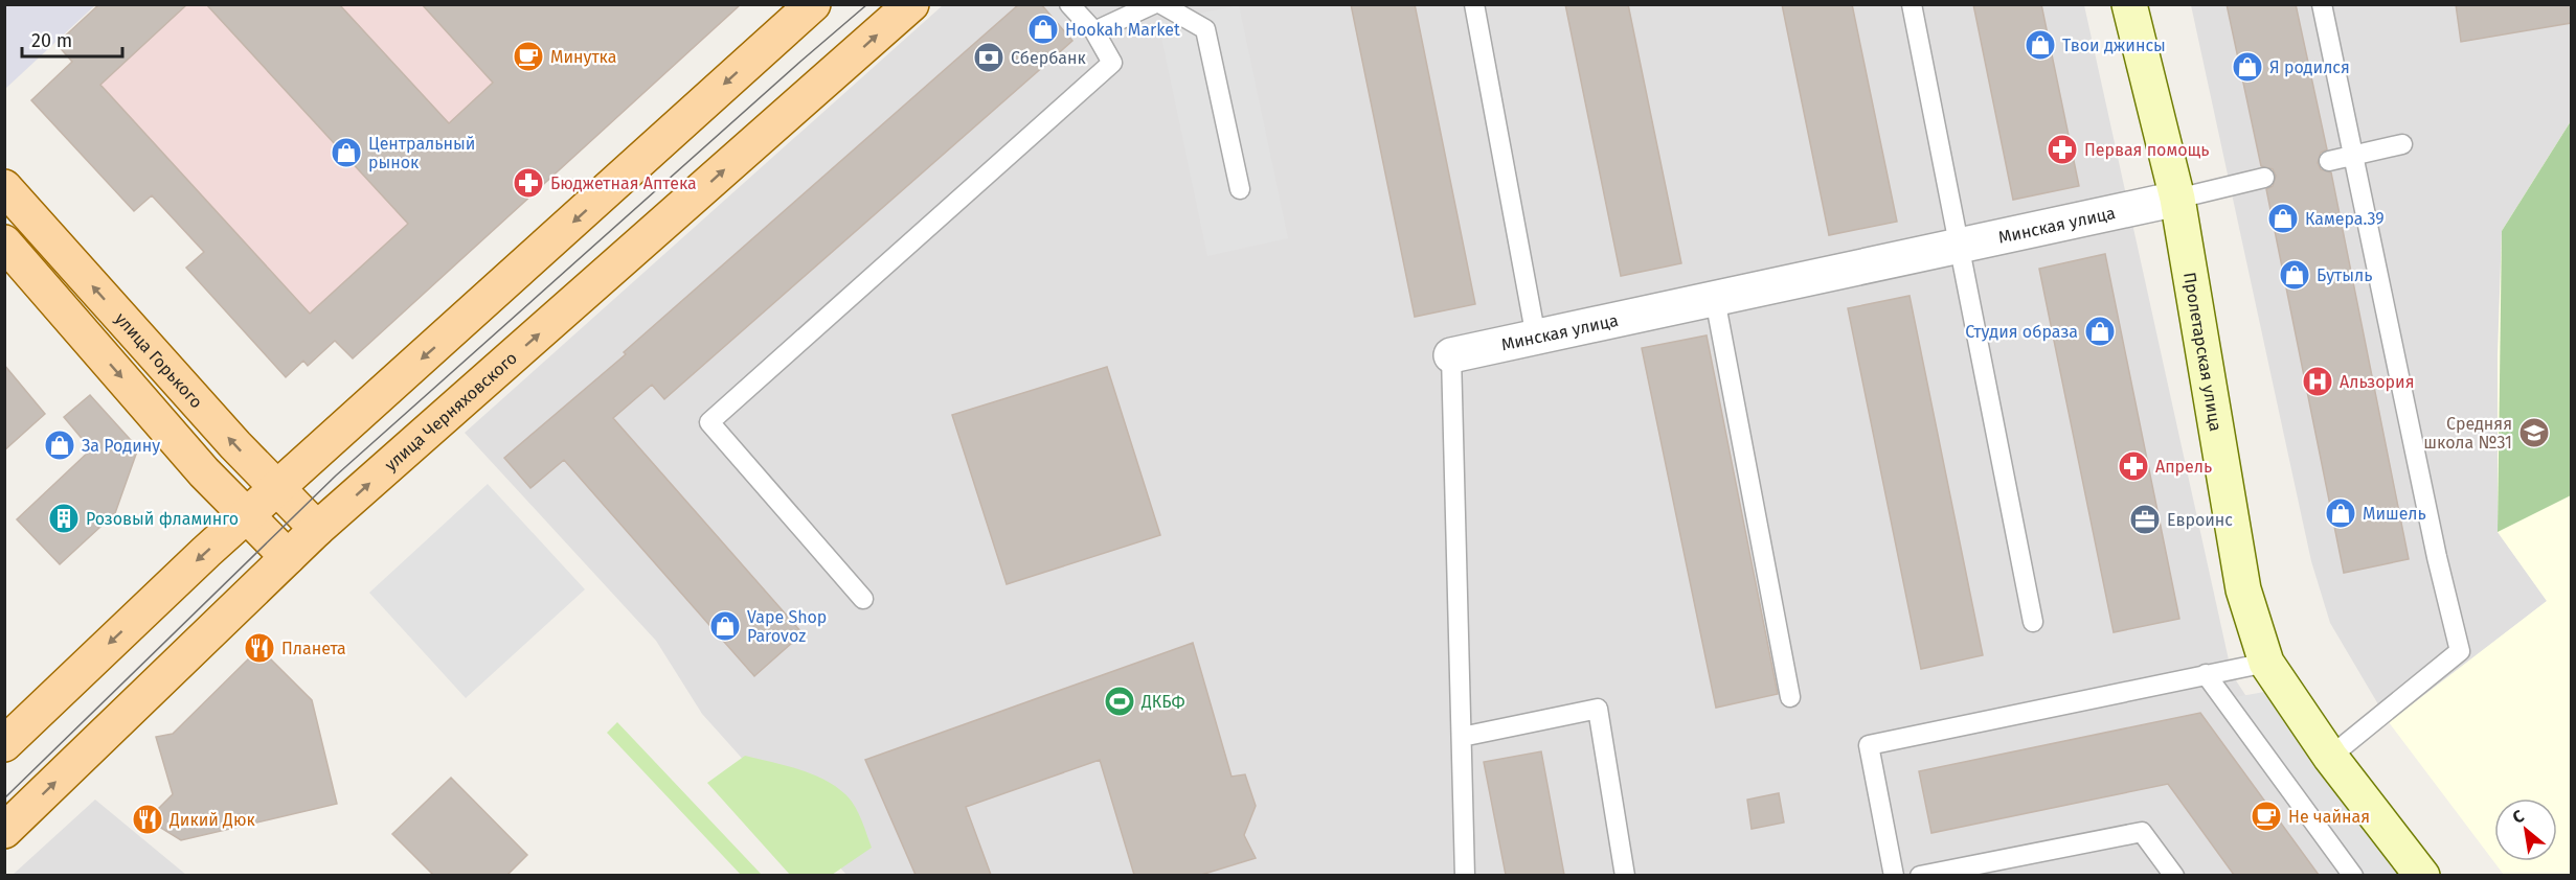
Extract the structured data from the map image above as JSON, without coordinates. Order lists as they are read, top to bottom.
{
  "streets": {
    "main road": ["Пролетарская улица", "улица Горького", "улица Черняховского"],
    "street": ["Минская улица"]
  },
  "crossings": [
    ["Минская улица", "Пролетарская улица"],
    ["улица Горького", "улица Черняховского"]
  ],
  "places": {
    "shop": [
      "Hookah Market",
      "Твои джинсы",
      "Я родился",
      "Центральный рынок",
      "Камера.39",
      "Бутыль",
      "Студия образа",
      "За Родину",
      "Мишель",
      "Vape Shop Parovoz"
    ],
    "cafe": ["Минутка", "Не чайная"],
    "bank": ["Сбербанк"],
    "pharmacy": ["Первая помощь", "Бюджетная Аптека", "Апрель"],
    "hospital": ["Альзория"],
    "school or university": ["Средняя школа №31"],
    "building": ["Розовый фламинго"],
    "office": ["Евроинс"],
    "restaurant": ["Планета", "Дикий Дюк"],
    "sports": ["ДКБФ"]
  },
  "scale_bar": "20 m",
  "north": "top left"
}
